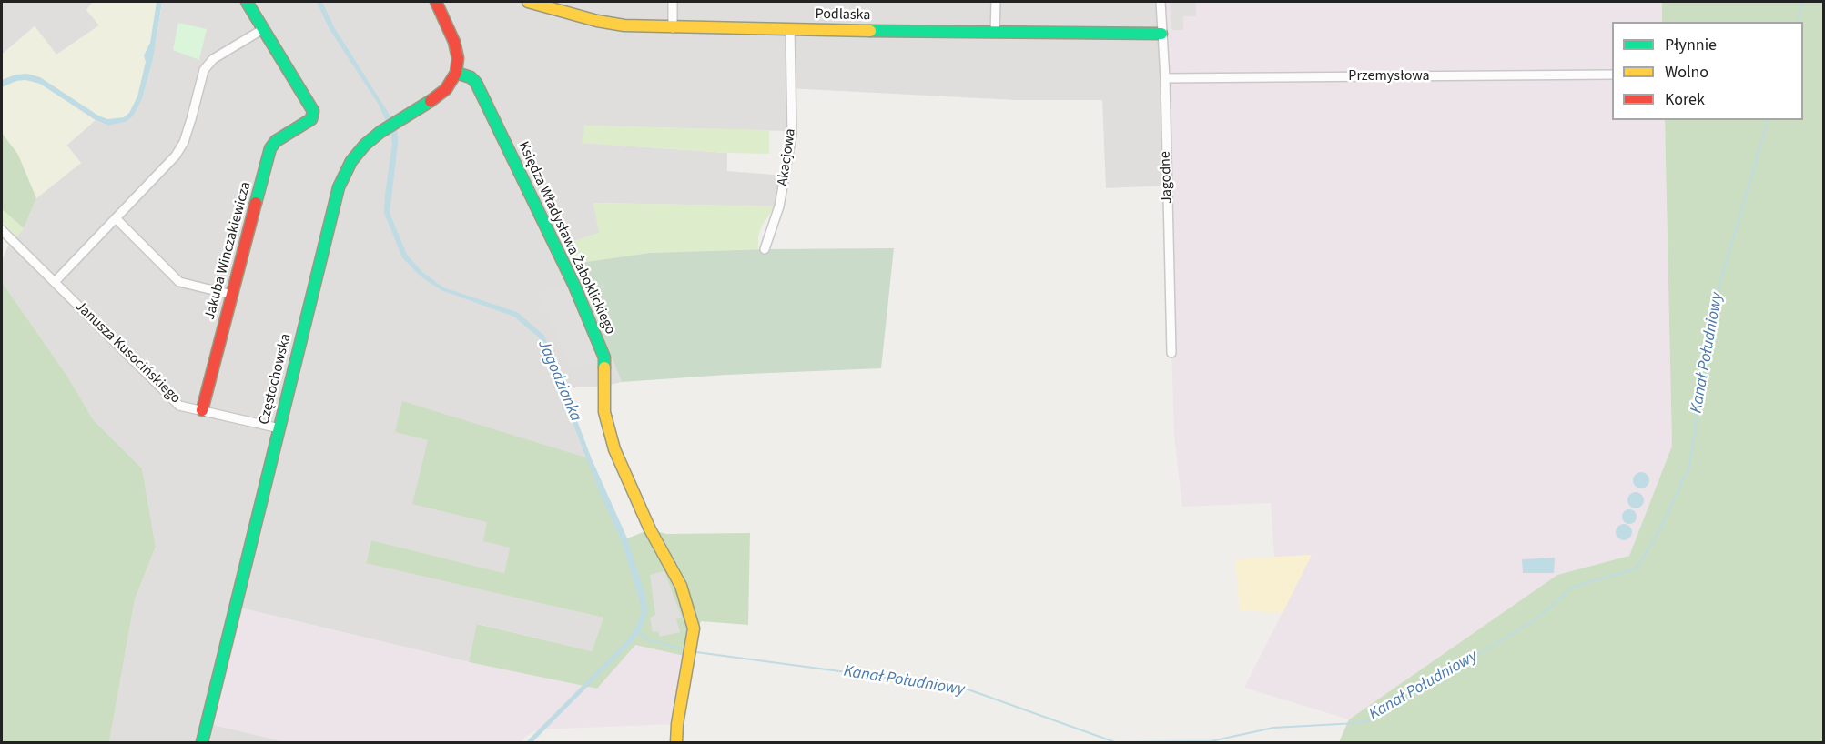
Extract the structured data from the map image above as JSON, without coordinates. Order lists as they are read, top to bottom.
{
  "streets": {
    "street": [
      "Podlaska",
      "Przemysłowa",
      "Akacjowa",
      "Jagodne",
      "Księdza Władysława Żaboklickiego",
      "Jakuba Winczakiewicza",
      "Janusza Kusocińskiego",
      "Częstochowska"
    ]
  },
  "crossings": [
    ["Podlaska", "Akacjowa"],
    ["Podlaska", "Jagodne"],
    ["Przemysłowa", "Jagodne"],
    ["Księdza Władysława Żaboklickiego", "Częstochowska"],
    ["Jakuba Winczakiewicza", "Janusza Kusocińskiego"],
    ["Janusza Kusocińskiego", "Częstochowska"]
  ],
  "water": ["Kanał Południowy", "Jagodzianka"],
  "legend": ["Płynnie", "Wolno", "Korek"]
}
